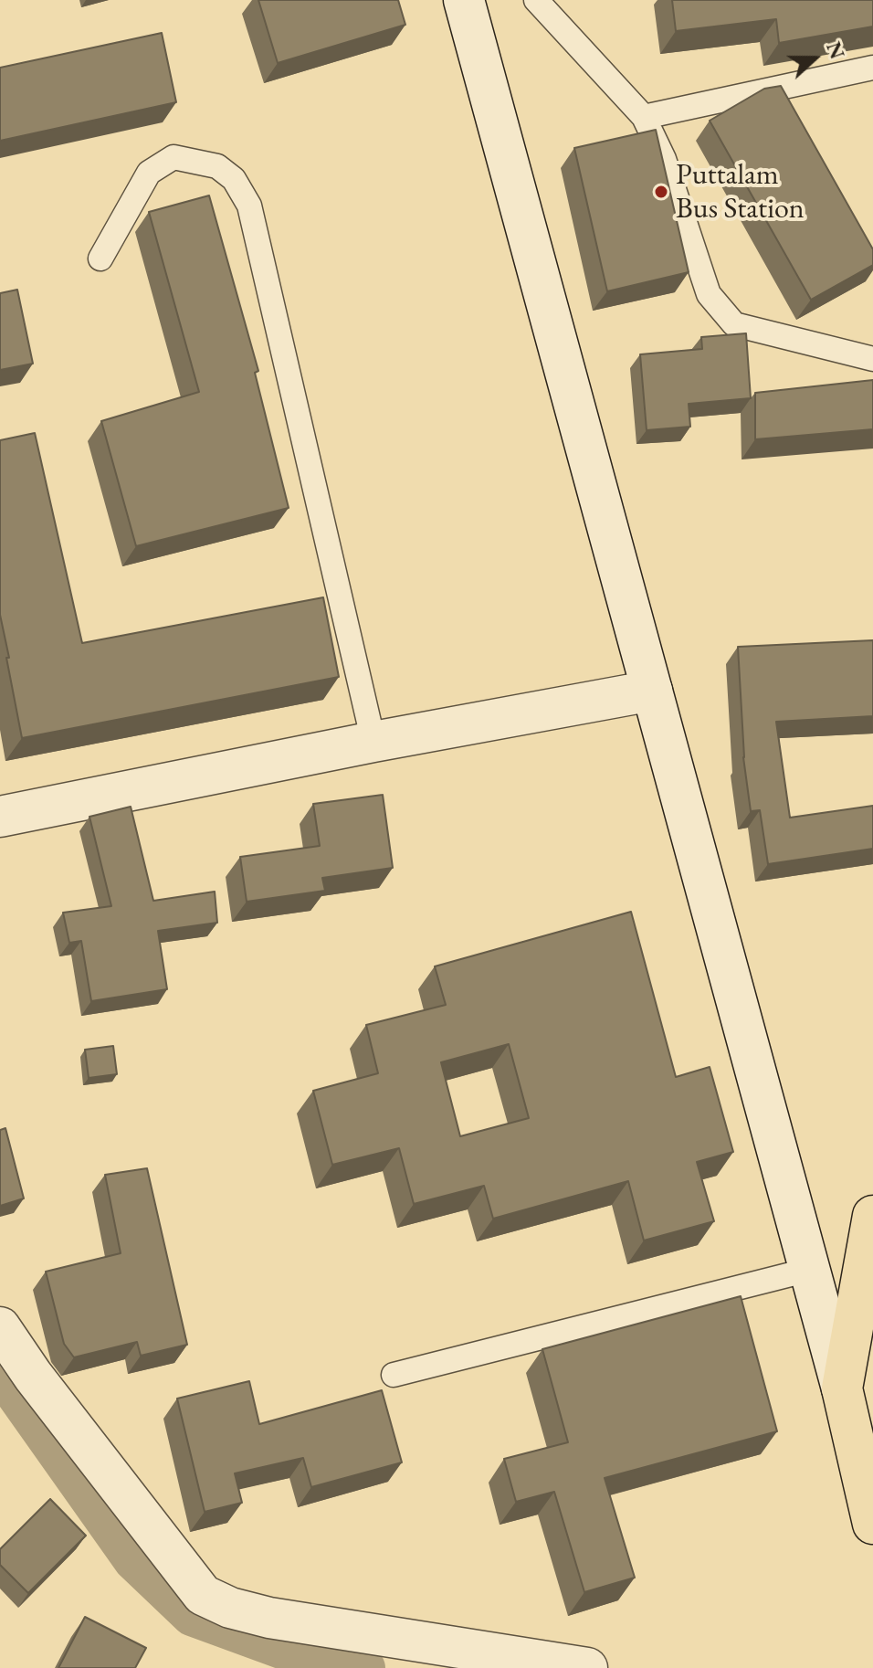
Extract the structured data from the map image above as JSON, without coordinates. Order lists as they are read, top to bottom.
{
  "places": ["Puttalam Bus Station"],
  "north": "right"
}
